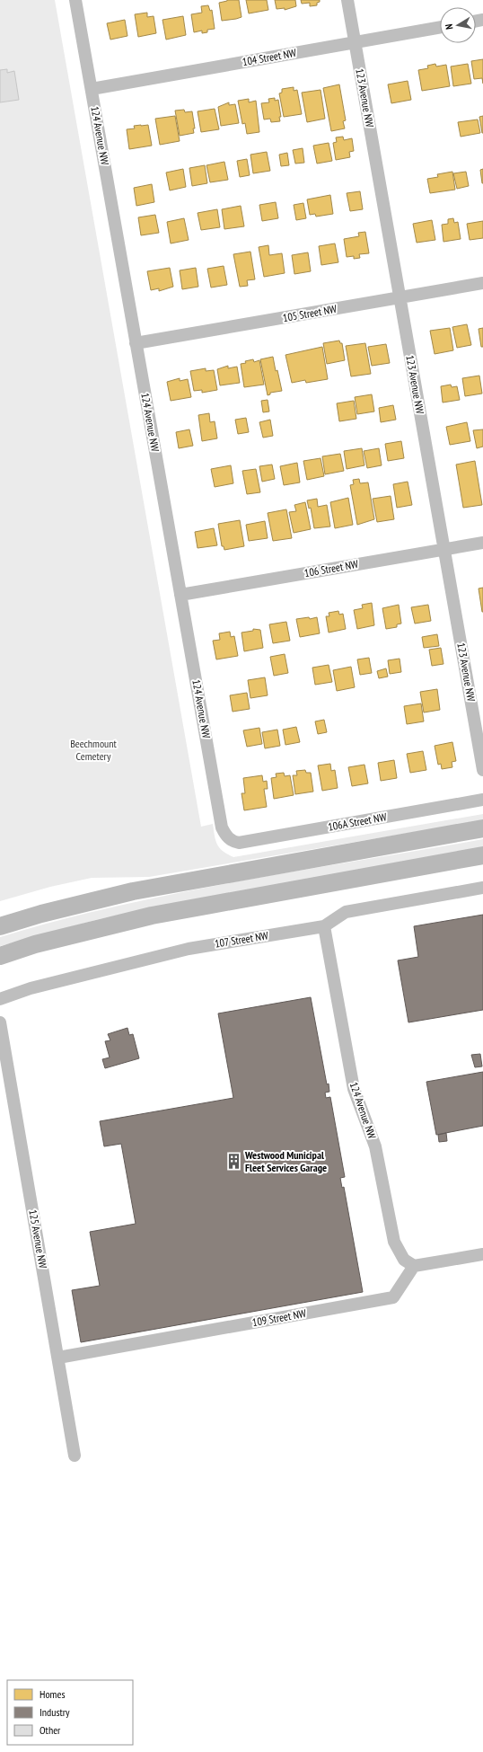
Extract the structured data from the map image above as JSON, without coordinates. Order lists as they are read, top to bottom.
{
  "streets": {
    "street": [
      "104 Street NW",
      "123 Avenue NW",
      "124 Avenue NW",
      "105 Street NW",
      "106 Street NW",
      "106A Street NW",
      "107 Street NW",
      "125 Avenue NW",
      "109 Street NW"
    ]
  },
  "crossings": [
    ["104 Street NW", "123 Avenue NW"],
    ["104 Street NW", "124 Avenue NW"],
    ["123 Avenue NW", "105 Street NW"],
    ["123 Avenue NW", "106 Street NW"],
    ["124 Avenue NW", "105 Street NW"],
    ["124 Avenue NW", "106 Street NW"],
    ["124 Avenue NW", "106A Street NW"],
    ["124 Avenue NW", "107 Street NW"],
    ["124 Avenue NW", "109 Street NW"],
    ["125 Avenue NW", "109 Street NW"]
  ],
  "parks": ["Beechmount Cemetery"],
  "places": {
    "building": ["Westwood Municipal Fleet Services Garage"]
  },
  "legend": ["Homes", "Industry", "Other"],
  "north": "left"
}
